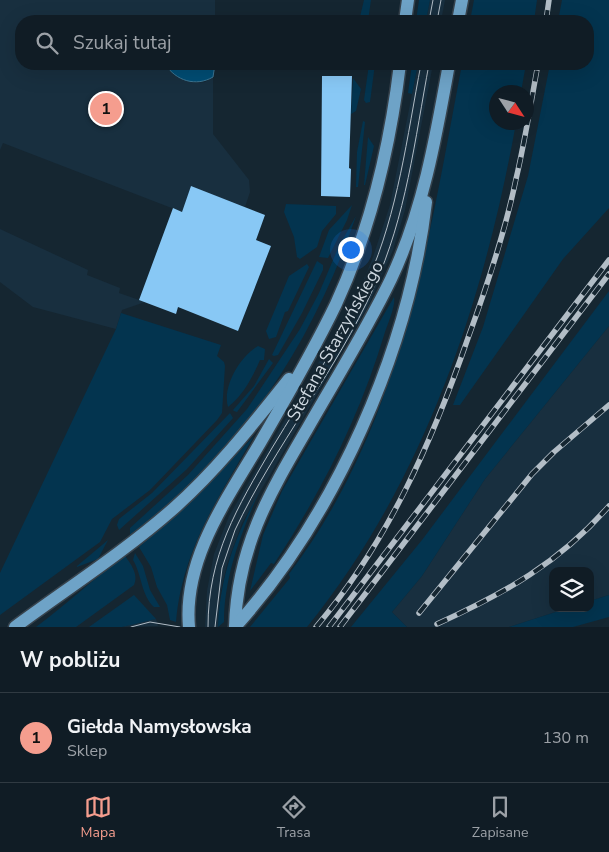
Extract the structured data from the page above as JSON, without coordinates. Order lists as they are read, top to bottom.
{
  "streets": {
    "main road": ["Stefana Starzyńskiego"]
  },
  "north": "bottom right",
  "page": {
    "search": "Szukaj tutaj",
    "pins": "1",
    "heading": "W pobliżu",
    "list": [
      {
        "mark": "1",
        "name": "Giełda Namysłowska",
        "note": "Sklep",
        "value": "130 m"
      }
    ],
    "nav": ["Mapa", "Trasa", "Zapisane"]
  }
}
